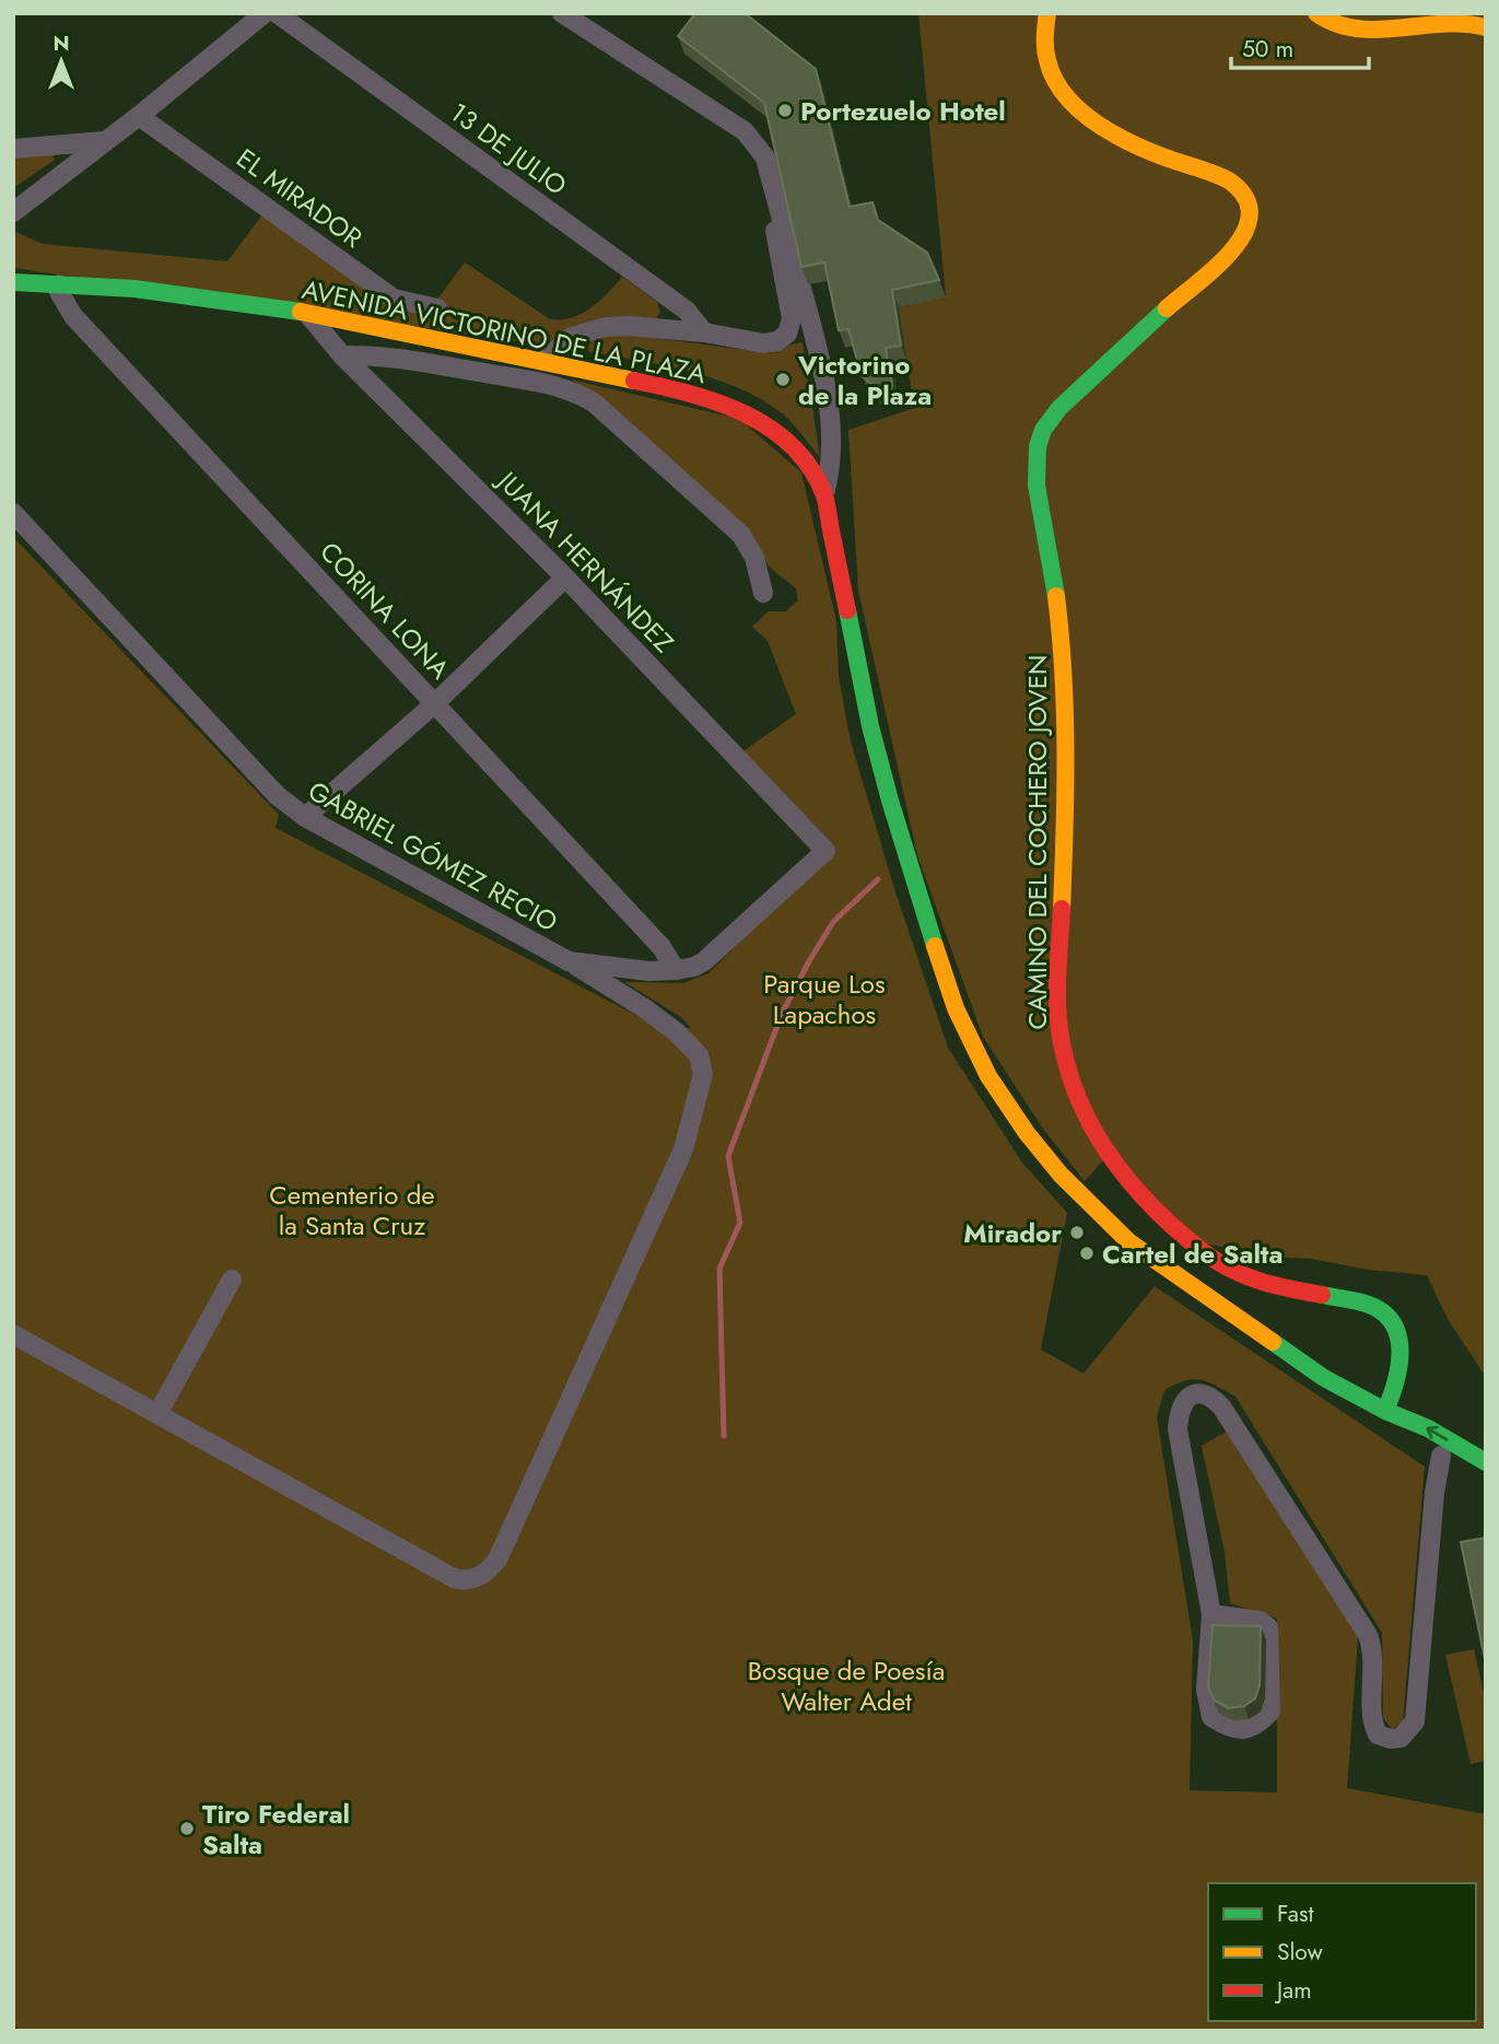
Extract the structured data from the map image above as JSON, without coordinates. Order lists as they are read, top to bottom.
{
  "streets": {
    "main road": ["AVENIDA VICTORINO DE LA PLAZA", "CAMINO DEL COCHERO JOVEN"],
    "street": [
      "13 DE JULIO",
      "EL MIRADOR",
      "JUANA HERNÁNDEZ",
      "CORINA LONA",
      "GABRIEL GÓMEZ RECIO"
    ]
  },
  "crossings": [
    ["AVENIDA VICTORINO DE LA PLAZA", "JUANA HERNÁNDEZ"],
    ["AVENIDA VICTORINO DE LA PLAZA", "CORINA LONA"],
    ["AVENIDA VICTORINO DE LA PLAZA", "CAMINO DEL COCHERO JOVEN"],
    ["JUANA HERNÁNDEZ", "CORINA LONA"],
    ["JUANA HERNÁNDEZ", "GABRIEL GÓMEZ RECIO"],
    ["CORINA LONA", "GABRIEL GÓMEZ RECIO"]
  ],
  "parks": ["Parque Los Lapachos", "Cementerio de la Santa Cruz", "Bosque de Poesía Walter Adet"],
  "places": [
    "Portezuelo Hotel",
    "Victorino de la Plaza",
    "Mirador",
    "Cartel de Salta",
    "Tiro Federal Salta"
  ],
  "legend": ["Fast", "Slow", "Jam"],
  "scale_bar": "50 m",
  "north": "top"
}
